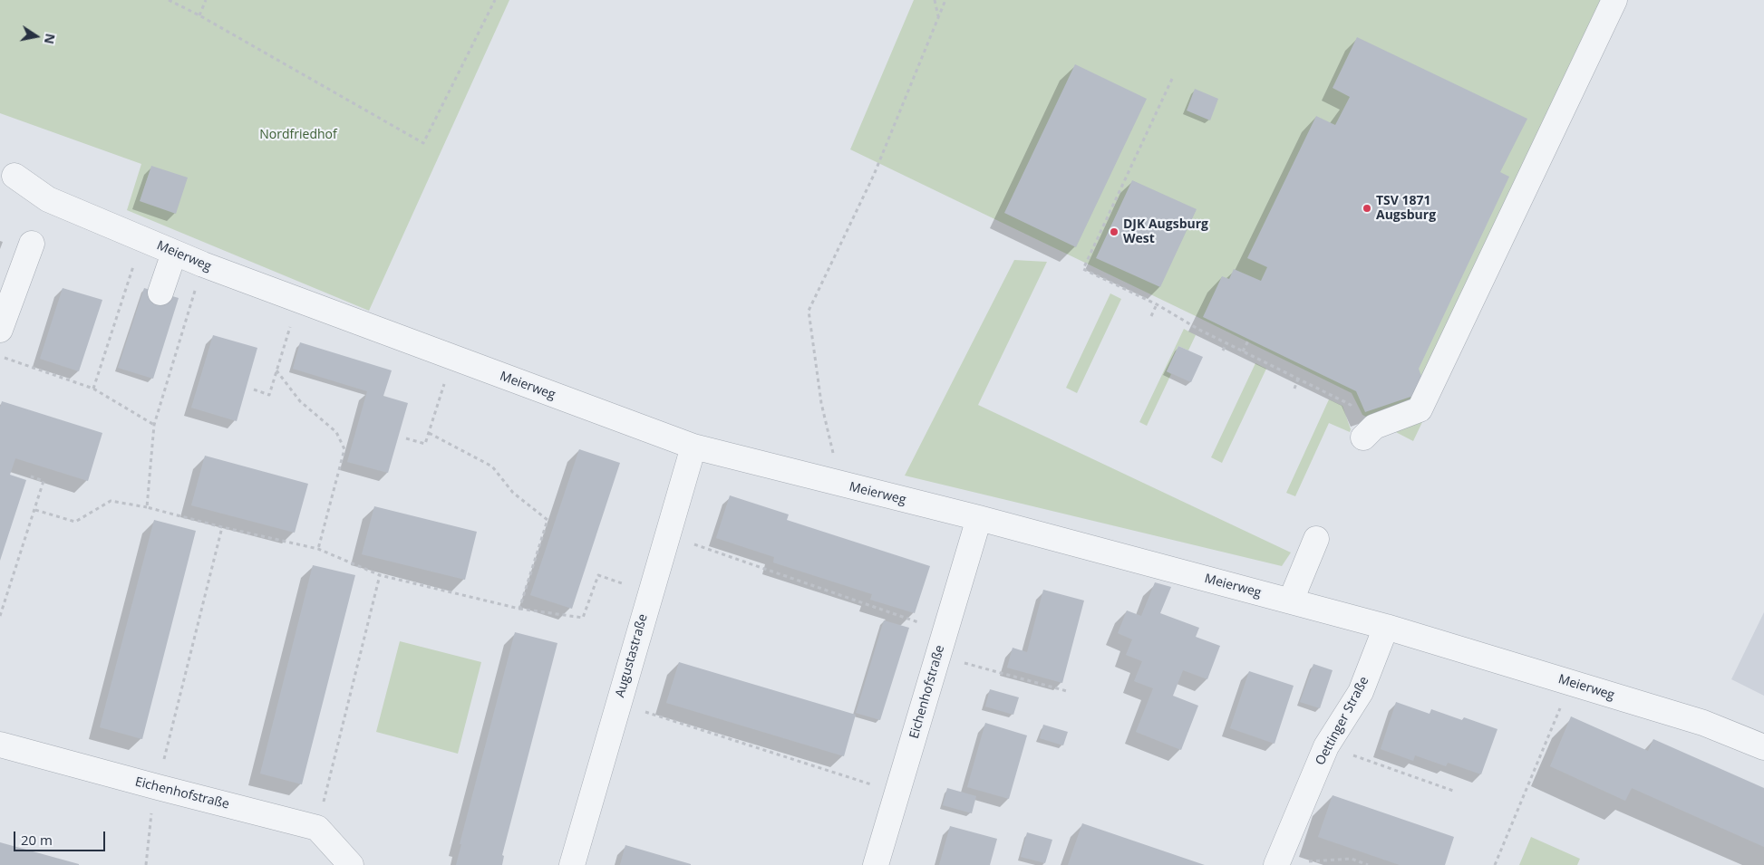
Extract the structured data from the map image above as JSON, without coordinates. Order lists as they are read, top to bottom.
{
  "streets": {
    "street": [
      "Meierweg",
      "Augustastraße",
      "Eichenhofstraße",
      "Oettinger Straße"
    ]
  },
  "crossings": [
    ["Meierweg", "Augustastraße"],
    ["Meierweg", "Eichenhofstraße"],
    ["Meierweg", "Oettinger Straße"]
  ],
  "parks": ["Nordfriedhof"],
  "places": ["TSV 1871 Augsburg", "DJK Augsburg West"],
  "scale_bar": "20 m",
  "north": "right"
}
